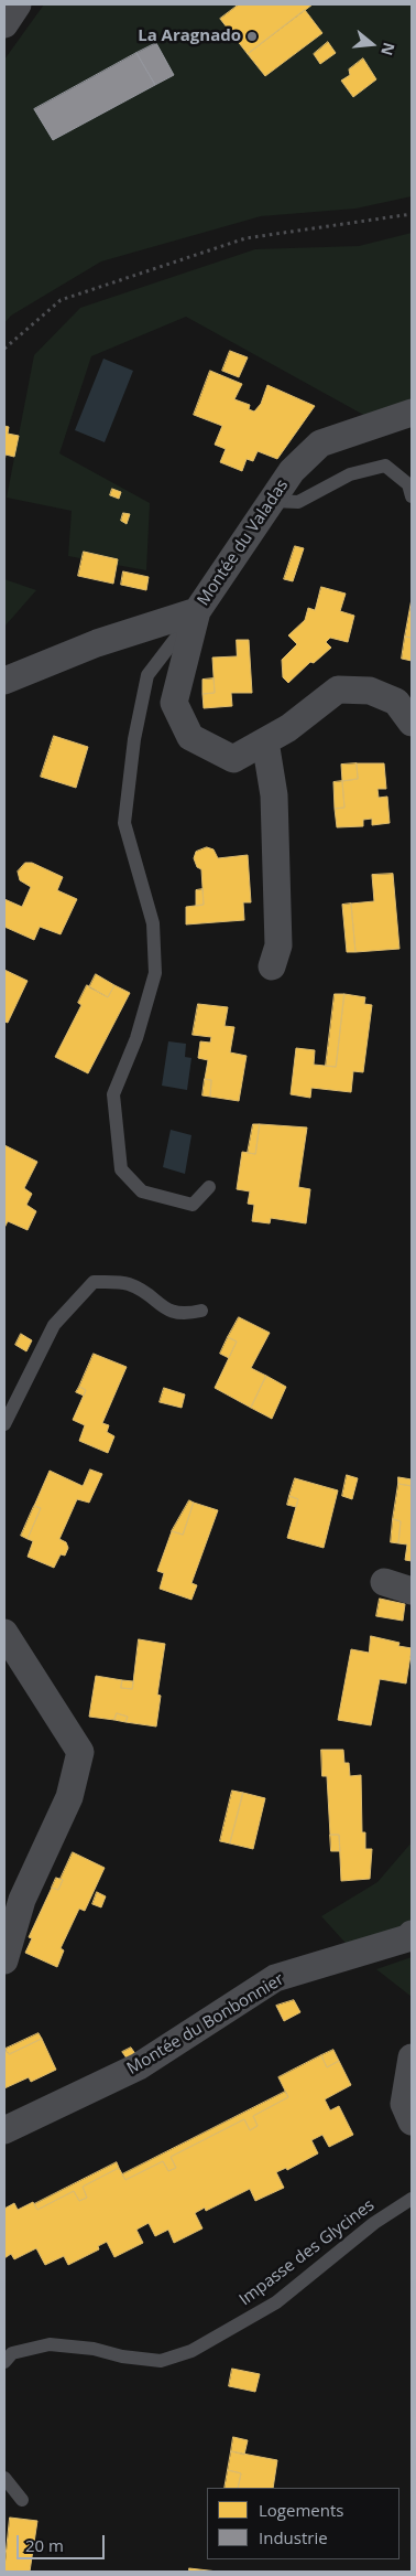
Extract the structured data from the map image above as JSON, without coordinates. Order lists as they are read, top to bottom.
{
  "streets": {
    "street": ["Montée du Valadas", "Montée du Bonbonnier"],
    "lane": ["Impasse des Glycines"]
  },
  "places": ["La Aragnado"],
  "legend": ["Logements", "Industrie"],
  "scale_bar": "20 m",
  "north": "right"
}
